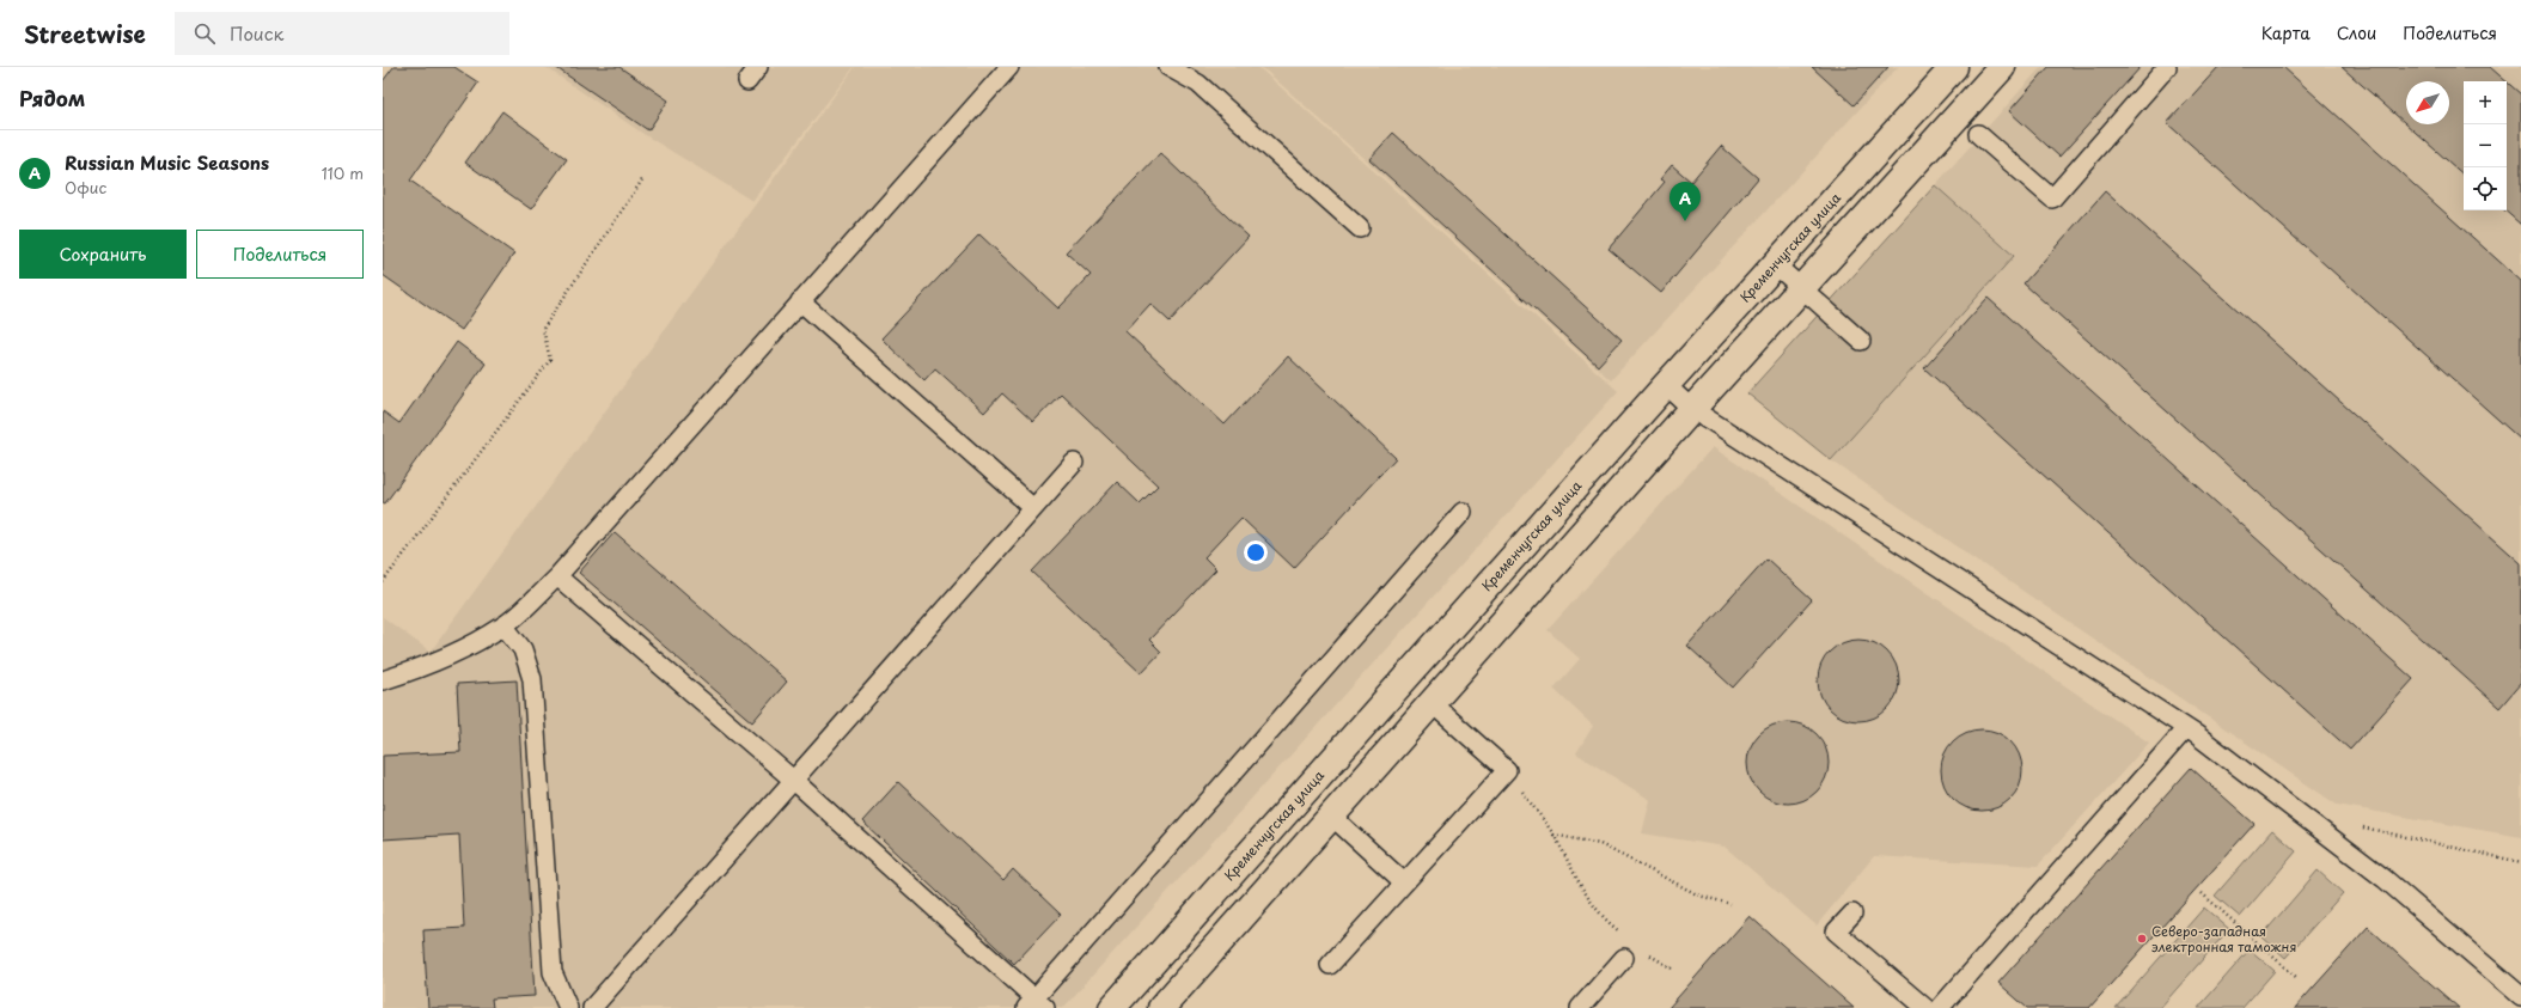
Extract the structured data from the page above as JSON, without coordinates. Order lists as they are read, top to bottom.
{
  "streets": {
    "street": ["Кременчугская улица"]
  },
  "places": ["Северо-западная электронная таможня"],
  "north": "bottom left",
  "page": {
    "header": "Streetwise",
    "search": "Поиск",
    "nav": ["Карта", "Слои", "Поделиться"],
    "heading": "Рядом",
    "map_buttons": ["+", "−"],
    "list": [
      {
        "mark": "A",
        "name": "Russian Music Seasons",
        "note": "Офис",
        "value": "110 m"
      }
    ],
    "pins": "A",
    "buttons": ["Сохранить", "Поделиться"]
  }
}
